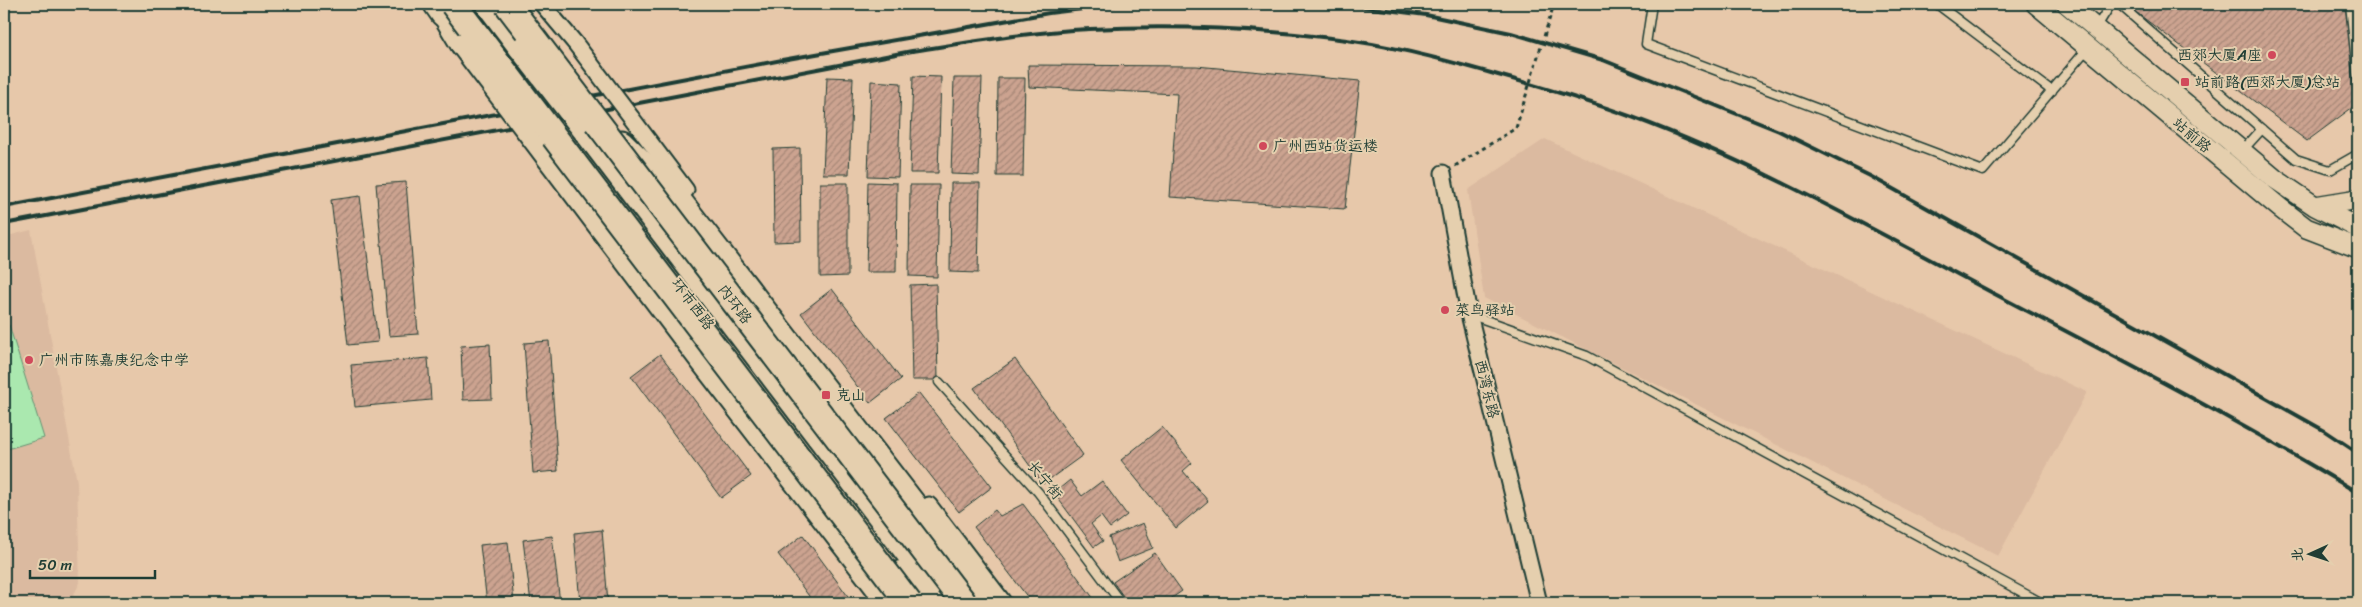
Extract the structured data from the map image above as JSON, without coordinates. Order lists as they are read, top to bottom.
{
  "streets": {
    "highway": ["内环路"],
    "main road": ["环市西路"],
    "street": ["站前路", "西湾东路"],
    "lane": ["长宁街"]
  },
  "places": {
    "other": [
      "西郊大厦A座",
      "广州西站货运楼",
      "菜鸟驿站",
      "广州市陈嘉庚纪念中学"
    ],
    "transit": ["站前路(西郊大厦)总站", "克山"]
  },
  "scale_bar": "50 m",
  "north": "left"
}
